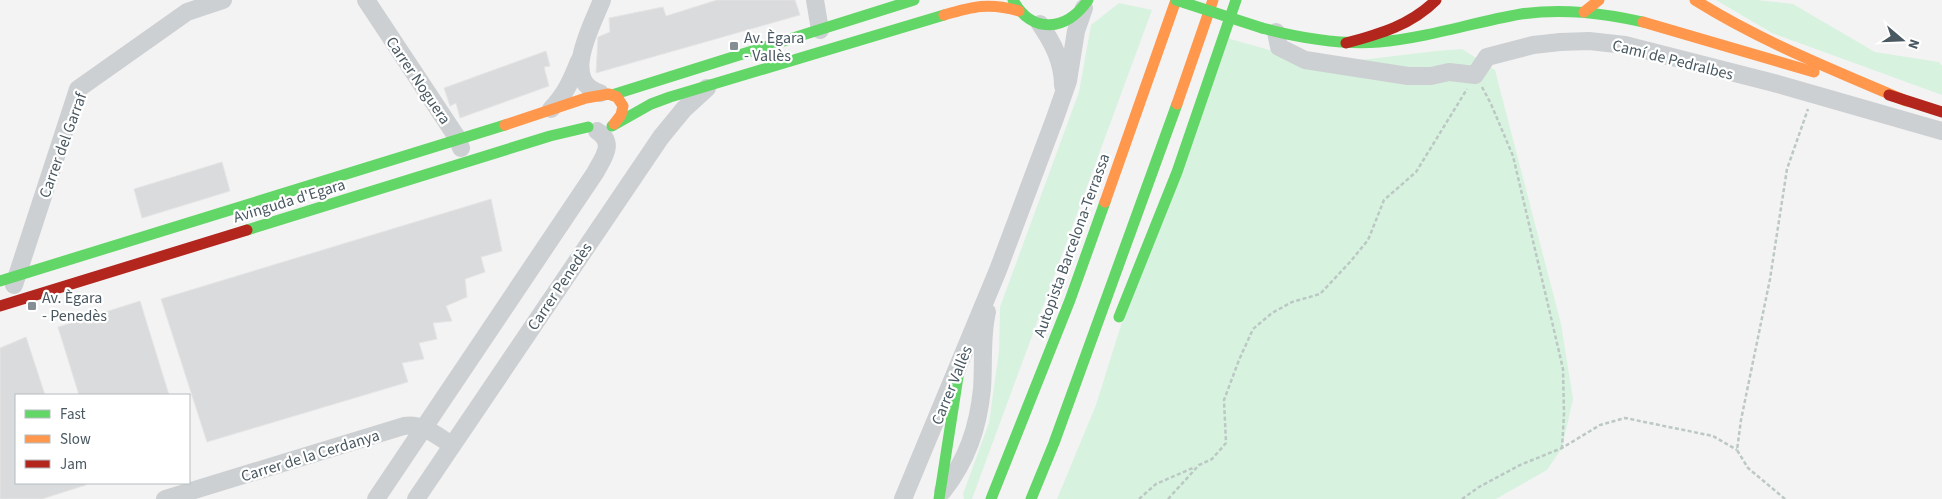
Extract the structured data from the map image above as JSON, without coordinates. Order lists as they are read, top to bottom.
{
  "streets": {
    "main road": ["Avinguda d'Egara", "Autopista Barcelona-Terrassa"],
    "street": [
      "Camí de Pedralbes",
      "Carrer Noguera",
      "Carrer del Garraf",
      "Carrer Penedès",
      "Carrer Vallès",
      "Carrer de la Cerdanya"
    ]
  },
  "crossings": [
    ["Carrer Noguera", "Avinguda d'Egara"],
    ["Carrer del Garraf", "Avinguda d'Egara"],
    ["Avinguda d'Egara", "Carrer Penedès"],
    ["Carrer Penedès", "Carrer de la Cerdanya"]
  ],
  "places": {
    "transit": ["Av. Ègara - Vallès", "Av. Ègara - Penedès"]
  },
  "legend": ["Fast", "Slow", "Jam"],
  "north": "right"
}
